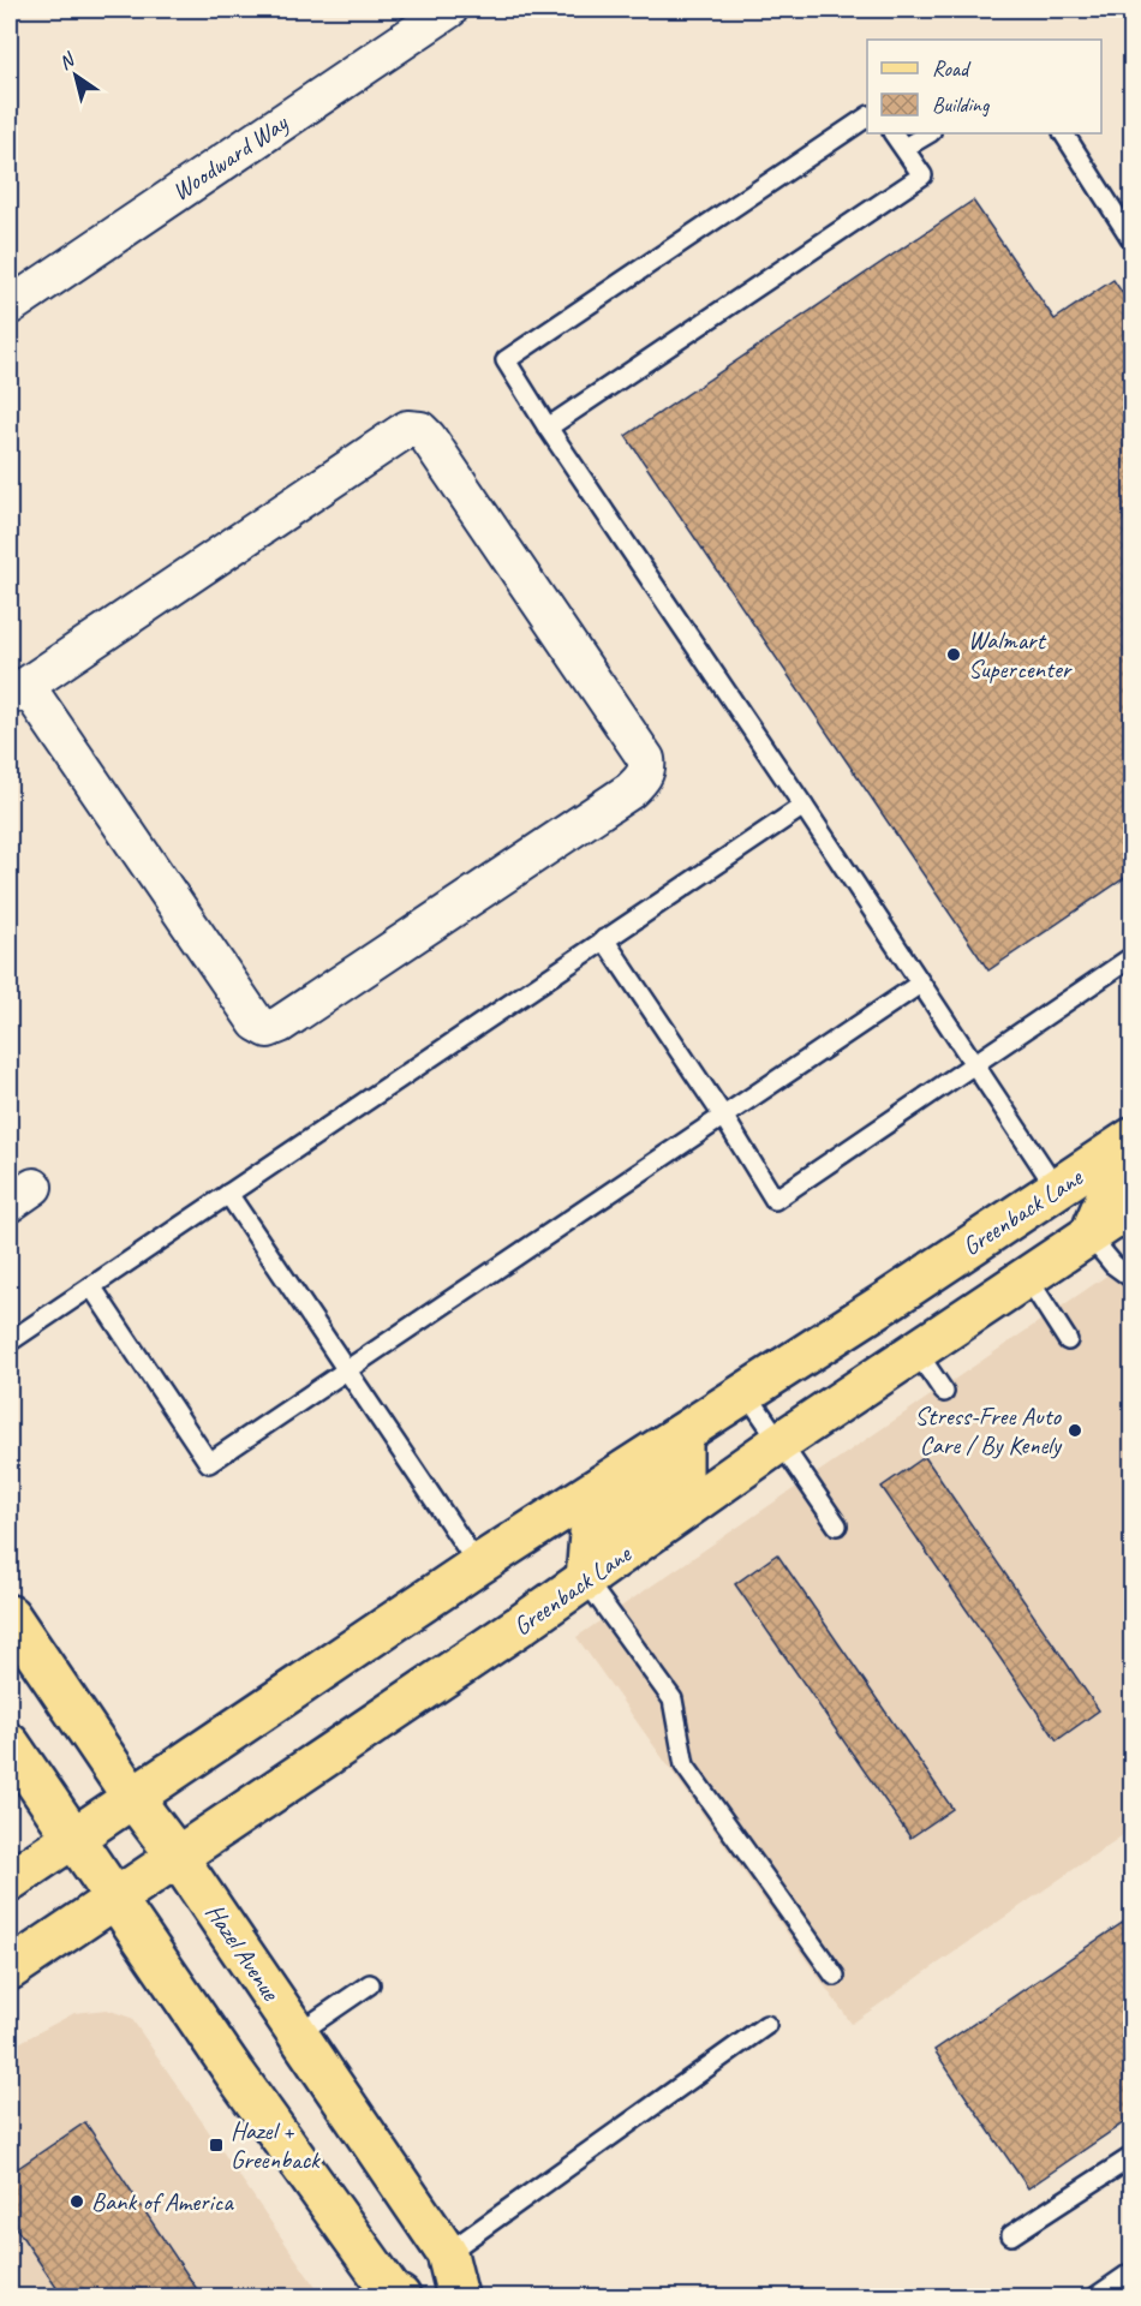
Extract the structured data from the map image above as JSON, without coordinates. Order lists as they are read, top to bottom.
{
  "streets": {
    "main road": ["Greenback Lane", "Hazel Avenue"],
    "street": ["Woodward Way"]
  },
  "crossings": [
    ["Greenback Lane", "Hazel Avenue"]
  ],
  "places": {
    "other": ["Walmart Supercenter", "Stress-Free Auto Care / By Kenely", "Bank of America"],
    "transit": ["Hazel + Greenback"]
  },
  "legend": ["Road", "Building"],
  "north": "top left"
}
